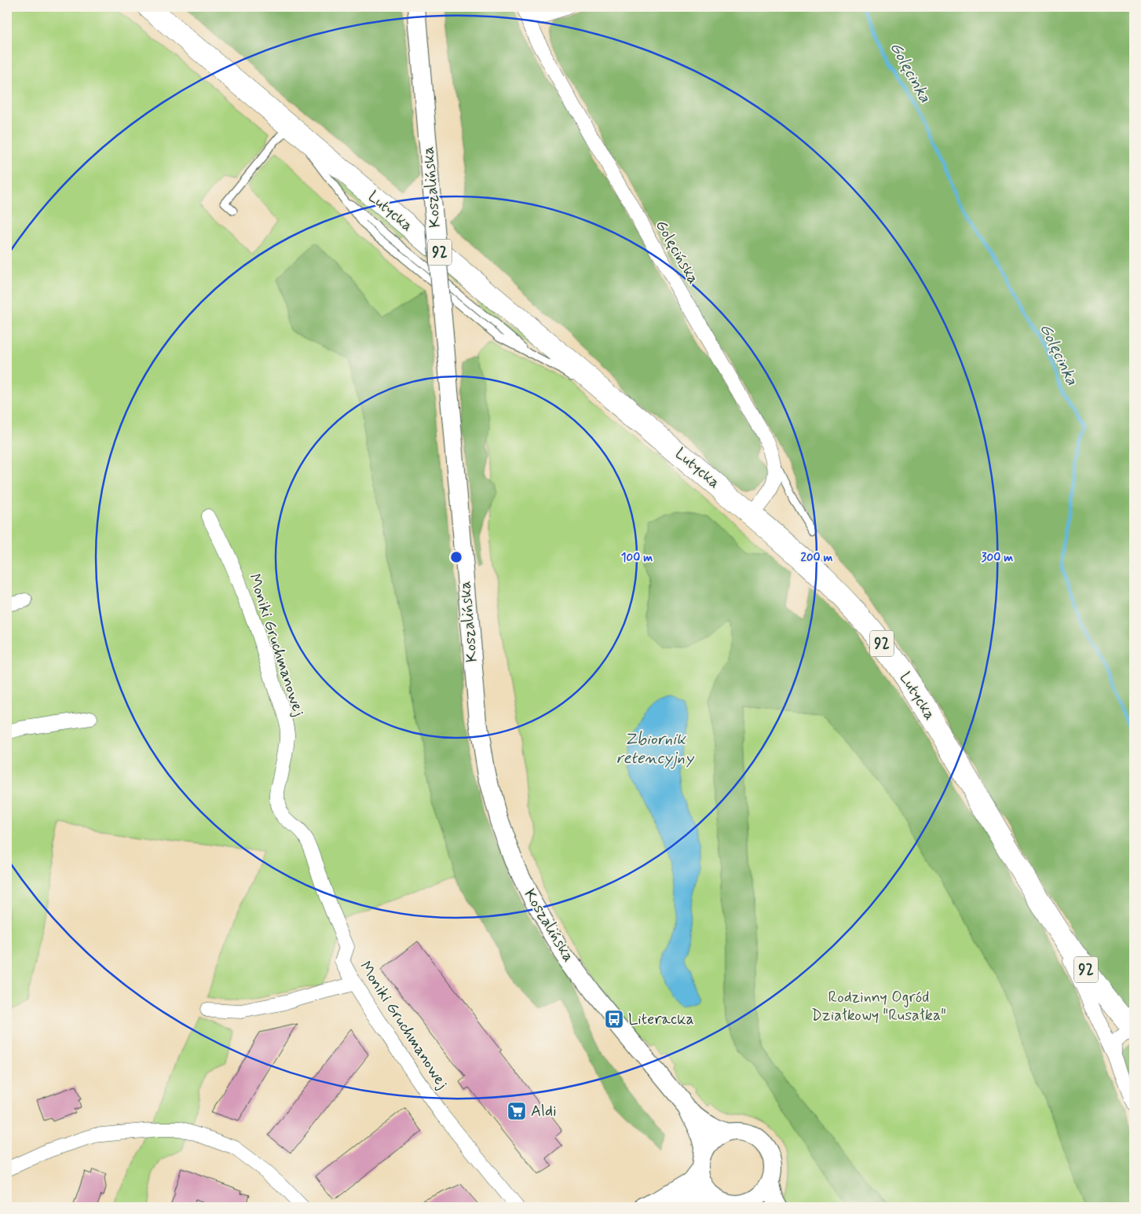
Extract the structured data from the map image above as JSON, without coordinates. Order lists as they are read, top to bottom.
{
  "streets": {
    "main road": ["Lutycka", "92"],
    "street": ["Koszalińska", "Golęcińska", "Moniki Gruchmanowej"]
  },
  "crossings": [
    ["Lutycka", "Golęcińska"]
  ],
  "water": ["Golęcinka", "Zbiornik retencyjny"],
  "parks": ["Rodzinny Ogród Działkowy \"Rusałka\""],
  "places": {
    "bus stop": ["Literacka"],
    "supermarket": ["Aldi"]
  },
  "rings": ["100 m", "200 m", "300 m"]
}
